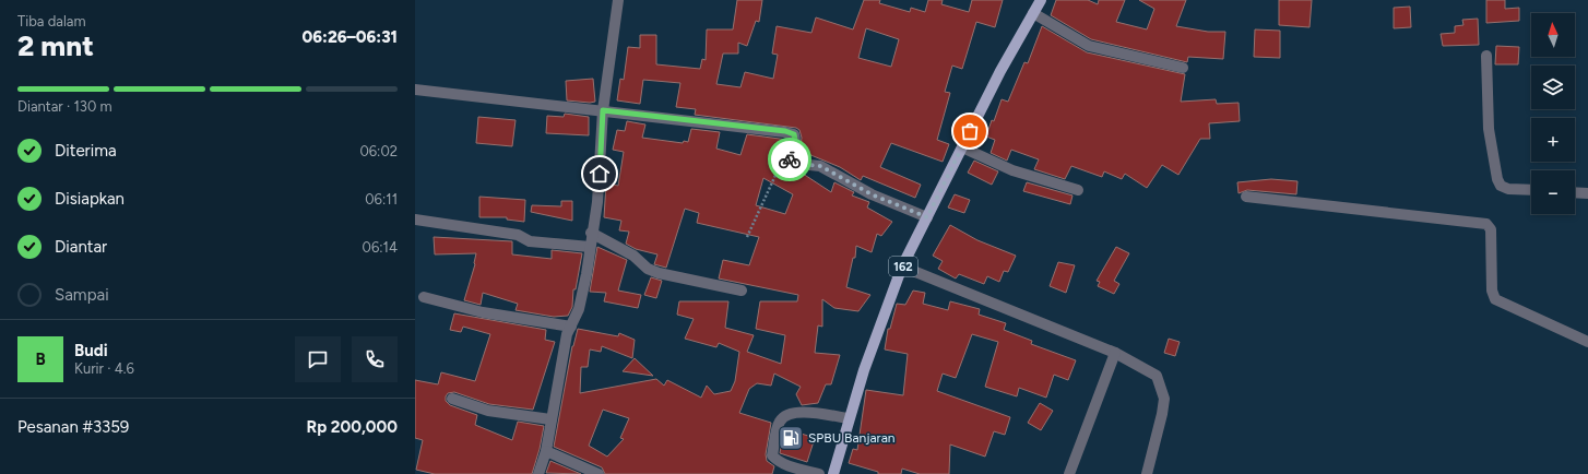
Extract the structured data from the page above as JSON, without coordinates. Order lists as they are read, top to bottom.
{
  "streets": {
    "main road": ["162"]
  },
  "places": {
    "fuel station": ["SPBU Banjaran"]
  },
  "north": "top",
  "page": {
    "heading": ["2 mnt", "Tiba dalam", "06:26–06:31"],
    "panel": [
      "Budi",
      "Kurir · 4.6",
      "Pesanan #3359",
      "Rp 200,000"
    ],
    "map_buttons": ["+", "−"],
    "bar": "Diantar · 130 m",
    "list": [
      ["Diterima", "06:02"],
      ["Disiapkan", "06:11"],
      ["Diantar", "06:14"],
      "Sampai"
    ],
    "round": "B"
  }
}
